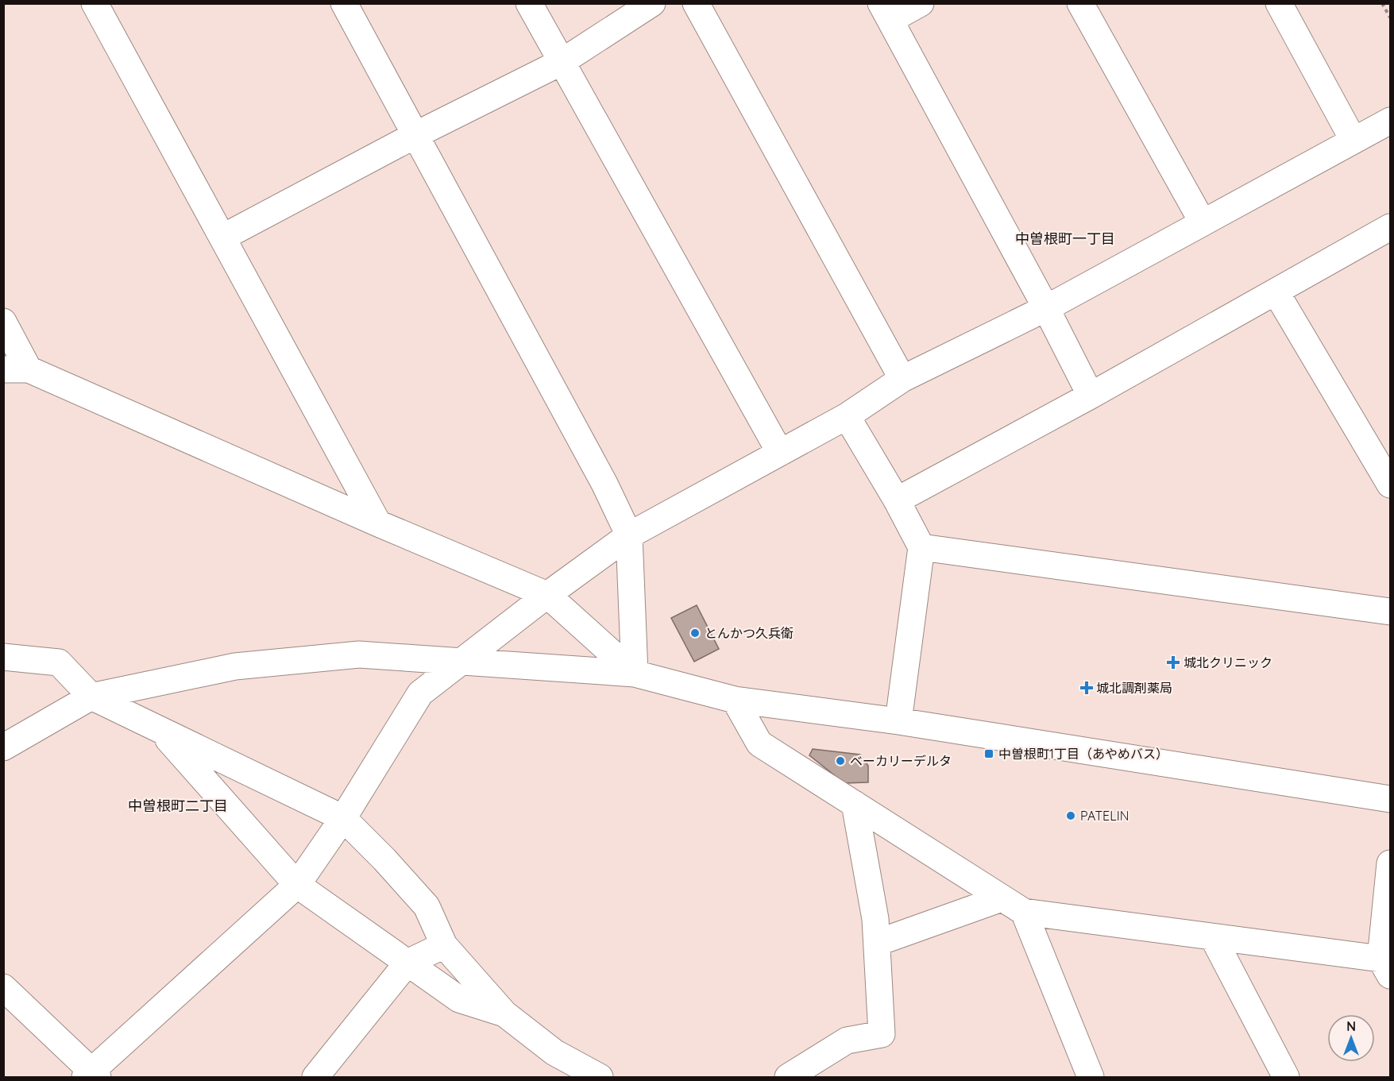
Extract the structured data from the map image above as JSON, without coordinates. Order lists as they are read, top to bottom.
{
  "districts": ["中曽根町一丁目", "中曽根町二丁目"],
  "places": {
    "other": ["とんかつ久兵衛", "ベーカリーデルタ", "PATELIN"],
    "health": ["城北クリニック", "城北調剤薬局"],
    "transit": ["中曽根町1丁目（あやめバス）"]
  },
  "north": "top"
}
